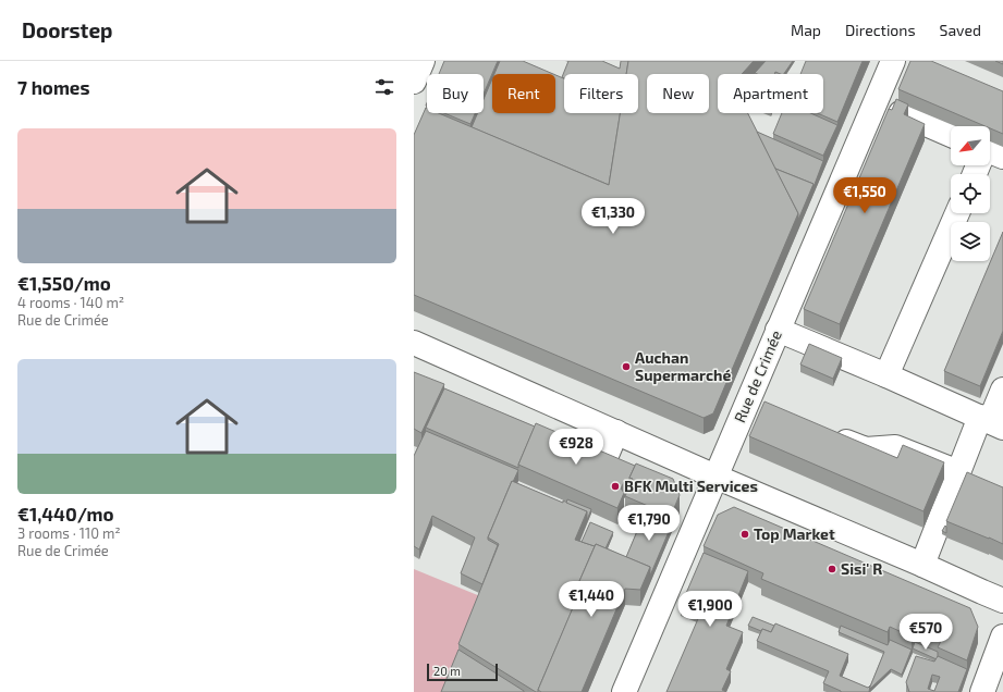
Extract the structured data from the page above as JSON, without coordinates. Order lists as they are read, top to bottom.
{
  "streets": {
    "street": ["Rue de Crimée"]
  },
  "places": [
    "Auchan Supermarché",
    "BFK Multi Services",
    "Top Market",
    "Sisi' R"
  ],
  "scale_bar": "20 m",
  "north": "bottom left",
  "page": {
    "header": "Doorstep",
    "nav": ["Map", "Directions", "Saved"],
    "heading": "7 homes",
    "chip": [
      "Buy",
      "Rent",
      "Filters",
      "New",
      "Apartment"
    ],
    "list": [
      {
        "name": "€1,550/mo",
        "note": "4 rooms · 140 m² · Rue de Crimée"
      },
      {
        "name": "€1,440/mo",
        "note": "3 rooms · 110 m² · Rue de Crimée"
      }
    ],
    "price": [
      "€1,550",
      "€1,330",
      "€928",
      "€1,790",
      "€1,440",
      "€1,900",
      "€570"
    ],
    "scale": "20 m"
  }
}
